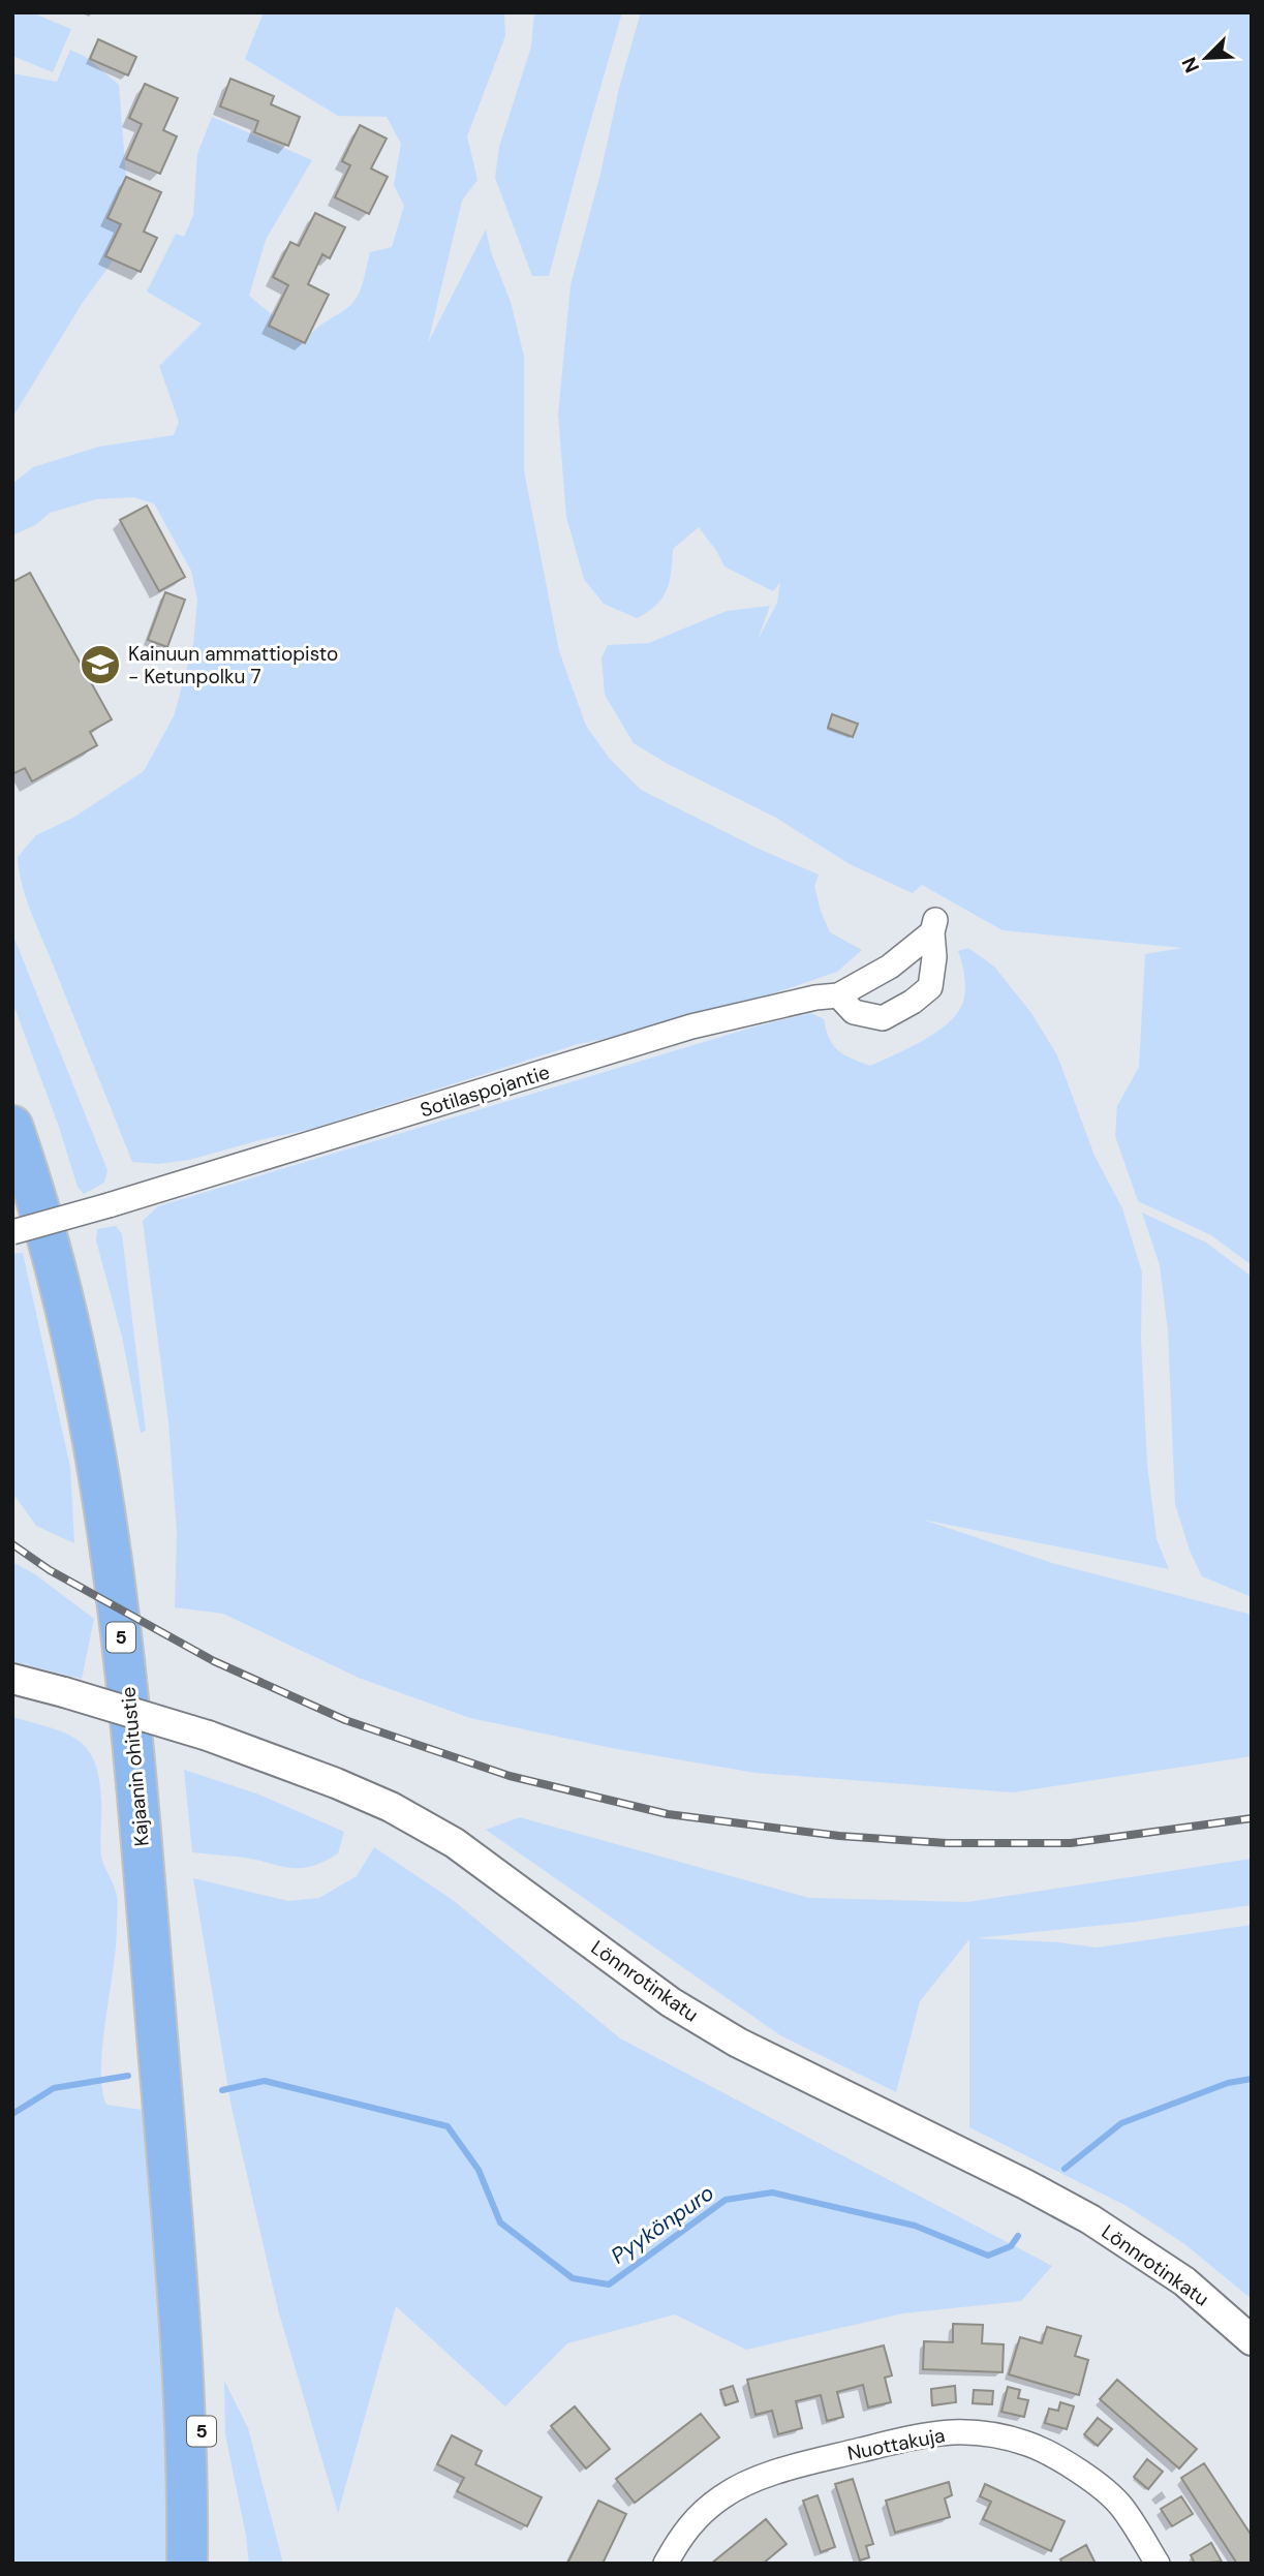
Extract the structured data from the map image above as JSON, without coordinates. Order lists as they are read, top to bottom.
{
  "streets": {
    "highway": ["5", "Kajaanin ohitustie"],
    "street": ["Sotilaspojantie", "Lönnrotinkatu", "Nuottakuja"]
  },
  "crossings": [
    ["5", "Kajaanin ohitustie"]
  ],
  "water": ["Pyykönpuro"],
  "places": {
    "school or university": ["Kainuun ammattiopisto - Ketunpolku 7"]
  },
  "north": "bottom left"
}
